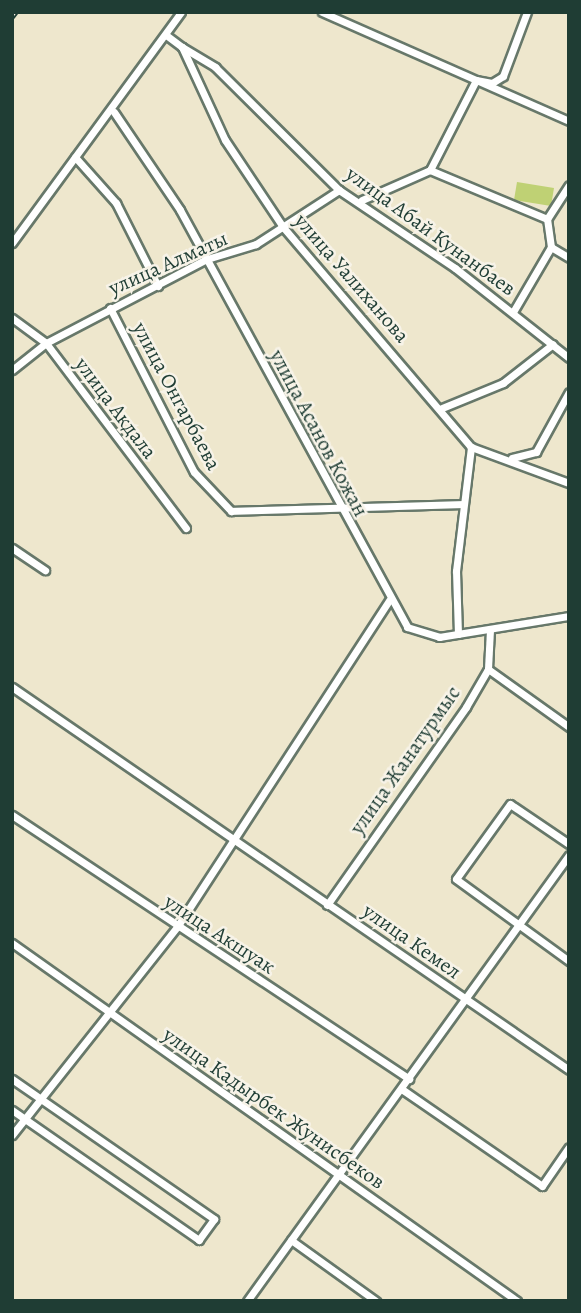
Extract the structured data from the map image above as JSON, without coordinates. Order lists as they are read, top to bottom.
{
  "streets": {
    "street": [
      "улица Абай Кунанбаев",
      "улица Алматы",
      "улица Уалиханова",
      "улица Онгарбаева",
      "улица Акдала",
      "улица Асанов Кожан",
      "улица Жанатурмыс",
      "улица Акшуак",
      "улица Кемел",
      "улица Кадырбек Жунисбеков"
    ]
  },
  "crossings": [
    ["улица Абай Кунанбаев", "улица Алматы"],
    ["улица Абай Кунанбаев", "улица Уалиханова"],
    ["улица Алматы", "улица Уалиханова"],
    ["улица Алматы", "улица Онгарбаева"],
    ["улица Алматы", "улица Акдала"],
    ["улица Алматы", "улица Асанов Кожан"],
    ["улица Онгарбаева", "улица Асанов Кожан"],
    ["улица Жанатурмыс", "улица Кемел"]
  ]
}
